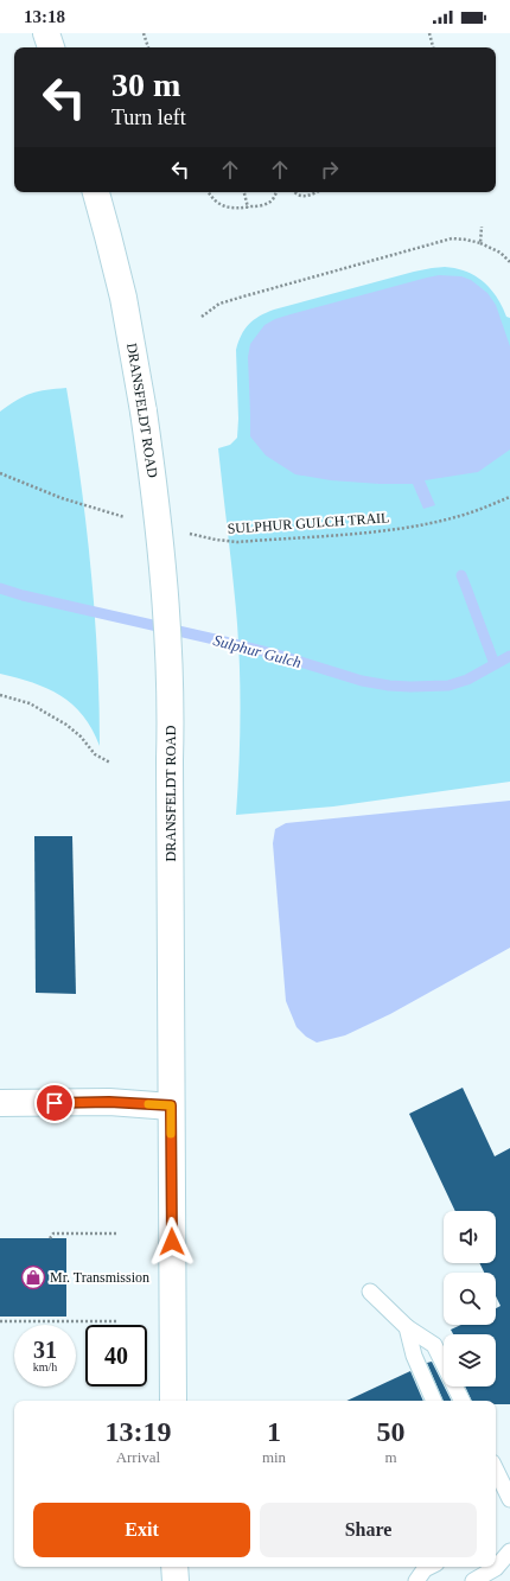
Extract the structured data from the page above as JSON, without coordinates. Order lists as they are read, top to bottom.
{
  "streets": {
    "street": ["DRANSFELDT ROAD"],
    "path": ["SULPHUR GULCH TRAIL"]
  },
  "water": ["Sulphur Gulch"],
  "places": {
    "shop": ["Mr. Transmission"]
  },
  "page": {
    "status": "13:18",
    "turn": ["30 m", "Turn left"],
    "speed": "31 km/h",
    "limit": "40",
    "eta": [
      "13:19",
      "Arrival",
      "1",
      "min",
      "50",
      "m"
    ],
    "buttons": ["Exit", "Share"]
  }
}
